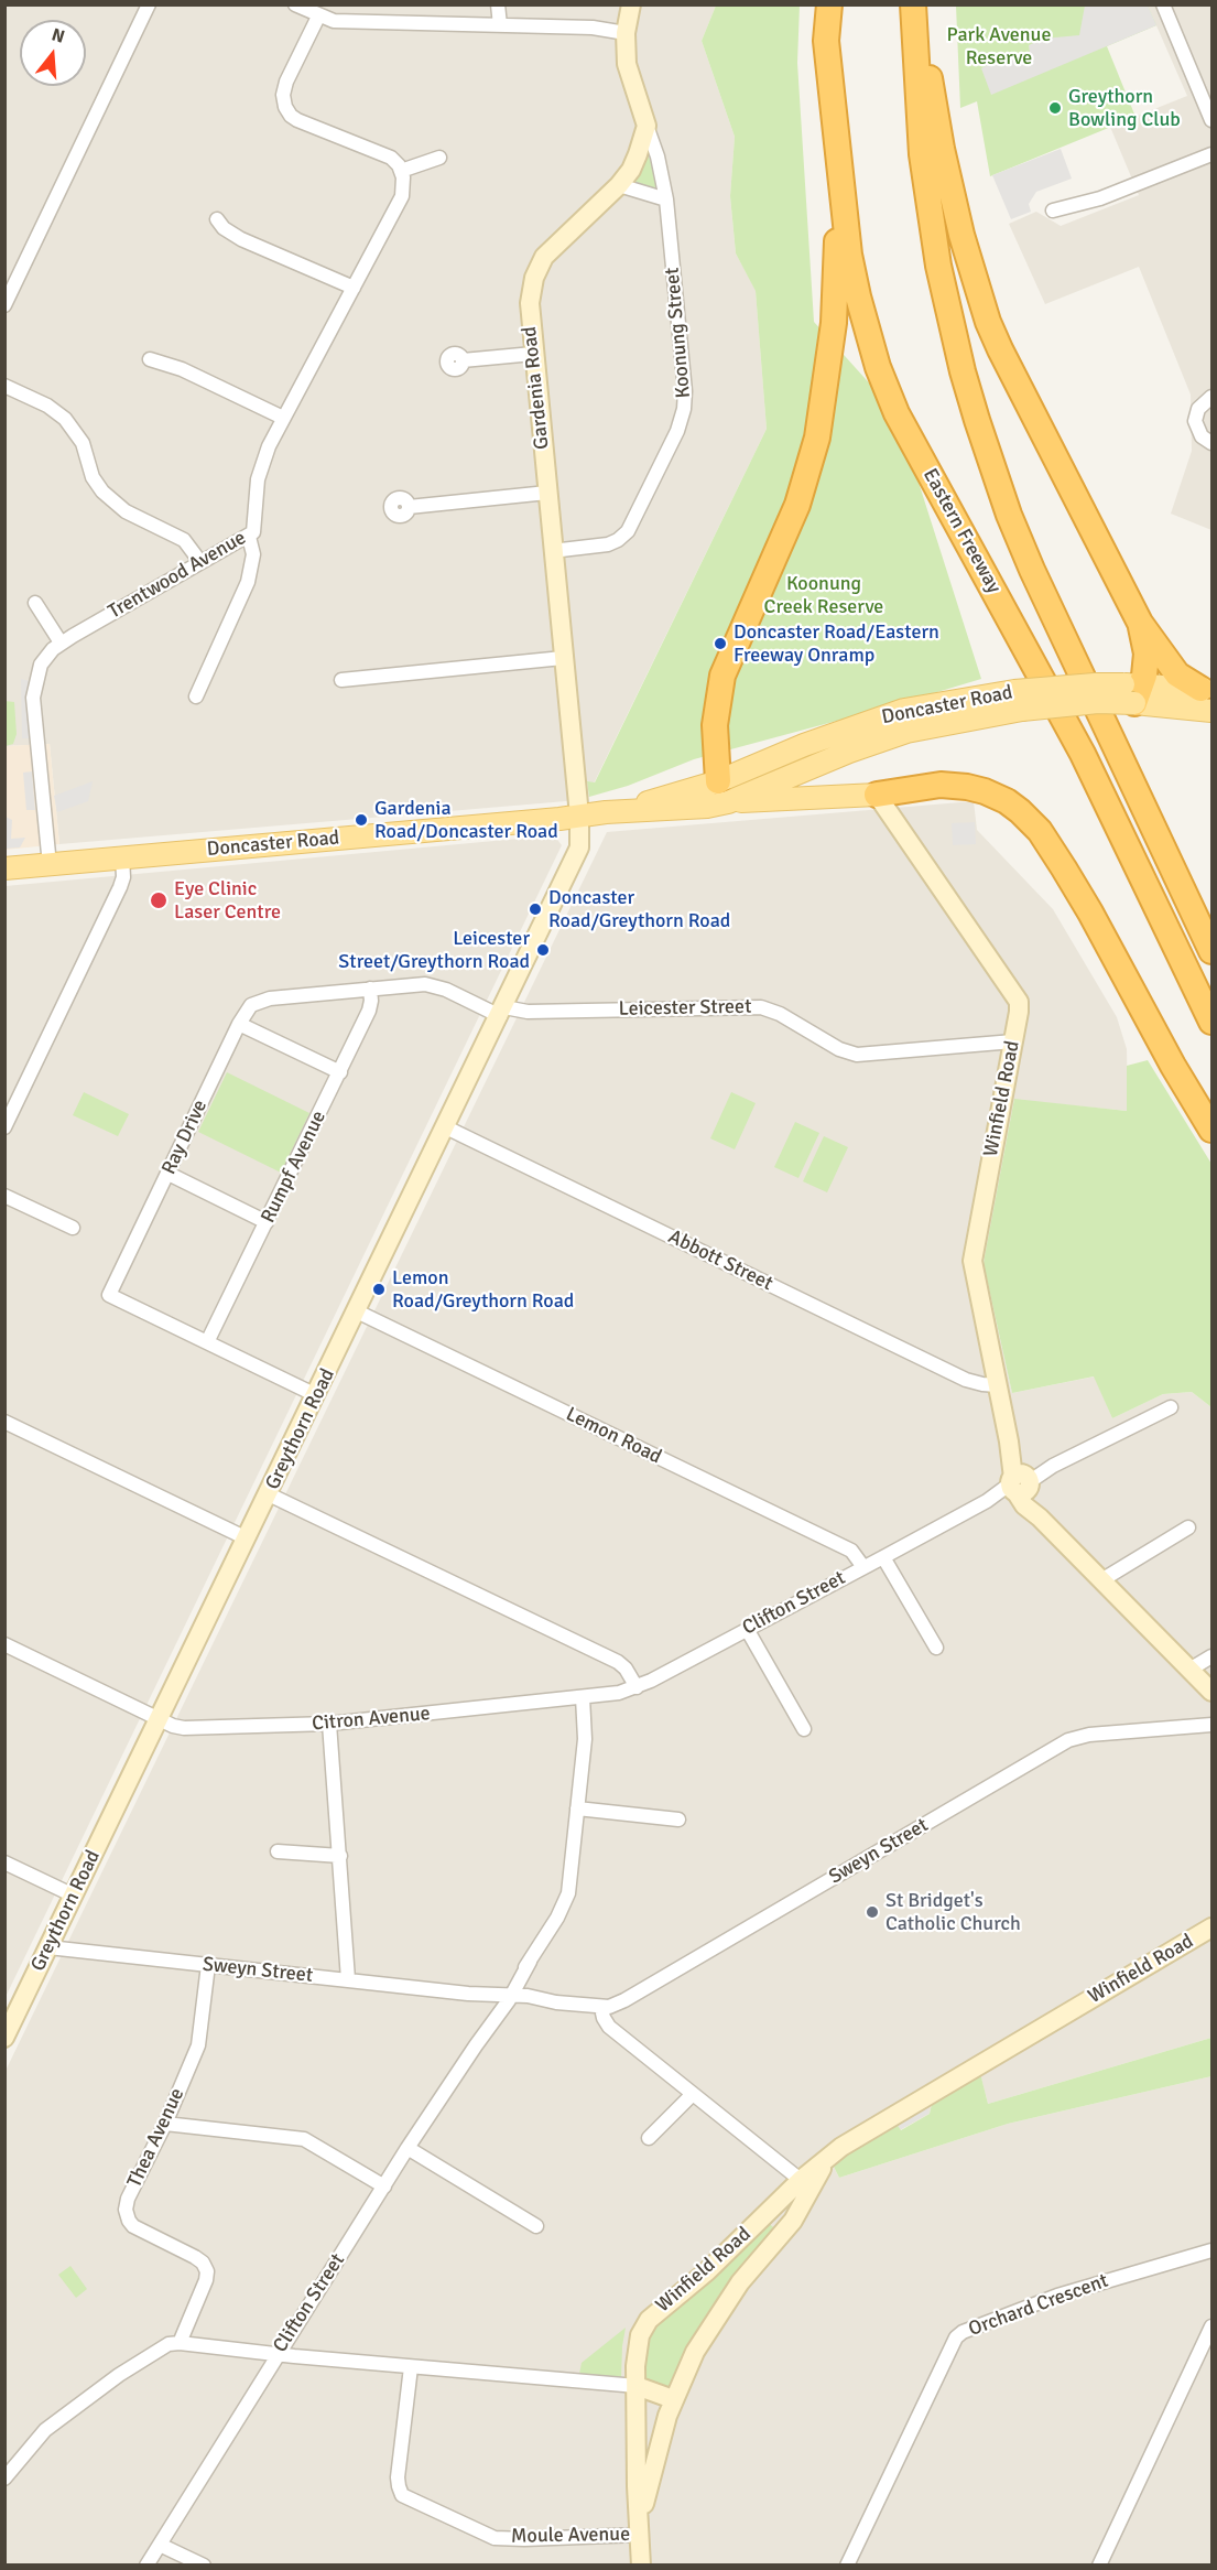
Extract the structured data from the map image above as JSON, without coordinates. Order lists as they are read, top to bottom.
{
  "streets": {
    "highway": ["Eastern Freeway"],
    "main road": ["Doncaster Road"],
    "street": [
      "Koonung Street",
      "Gardenia Road",
      "Trentwood Avenue",
      "Leicester Street",
      "Winfield Road",
      "Ray Drive",
      "Rumpf Avenue",
      "Abbott Street",
      "Greythorn Road",
      "Lemon Road",
      "Clifton Street",
      "Citron Avenue",
      "Sweyn Street",
      "Thea Avenue",
      "Orchard Crescent",
      "Moule Avenue"
    ]
  },
  "crossings": [
    ["Koonung Street", "Gardenia Road"],
    ["Gardenia Road", "Doncaster Road"],
    ["Gardenia Road", "Greythorn Road"],
    ["Trentwood Avenue", "Doncaster Road"],
    ["Doncaster Road", "Winfield Road"],
    ["Doncaster Road", "Greythorn Road"],
    ["Leicester Street", "Winfield Road"],
    ["Leicester Street", "Ray Drive"],
    ["Leicester Street", "Greythorn Road"],
    ["Winfield Road", "Abbott Street"],
    ["Winfield Road", "Clifton Street"],
    ["Winfield Road", "Moule Avenue"],
    ["Ray Drive", "Rumpf Avenue"],
    ["Ray Drive", "Greythorn Road"],
    ["Abbott Street", "Greythorn Road"],
    ["Greythorn Road", "Lemon Road"],
    ["Greythorn Road", "Citron Avenue"],
    ["Greythorn Road", "Sweyn Street"],
    ["Lemon Road", "Clifton Street"],
    ["Clifton Street", "Citron Avenue"],
    ["Clifton Street", "Sweyn Street"],
    ["Sweyn Street", "Thea Avenue"]
  ],
  "parks": ["Park Avenue Reserve", "Koonung Creek Reserve"],
  "places": [
    "Greythorn Bowling Club",
    "Doncaster Road/Eastern Freeway Onramp",
    "Gardenia Road/Doncaster Road",
    "Eye Clinic Laser Centre",
    "Doncaster Road/Greythorn Road",
    "Leicester Street/Greythorn Road",
    "Lemon Road/Greythorn Road",
    "St Bridget's Catholic Church"
  ],
  "north": "top"
}
